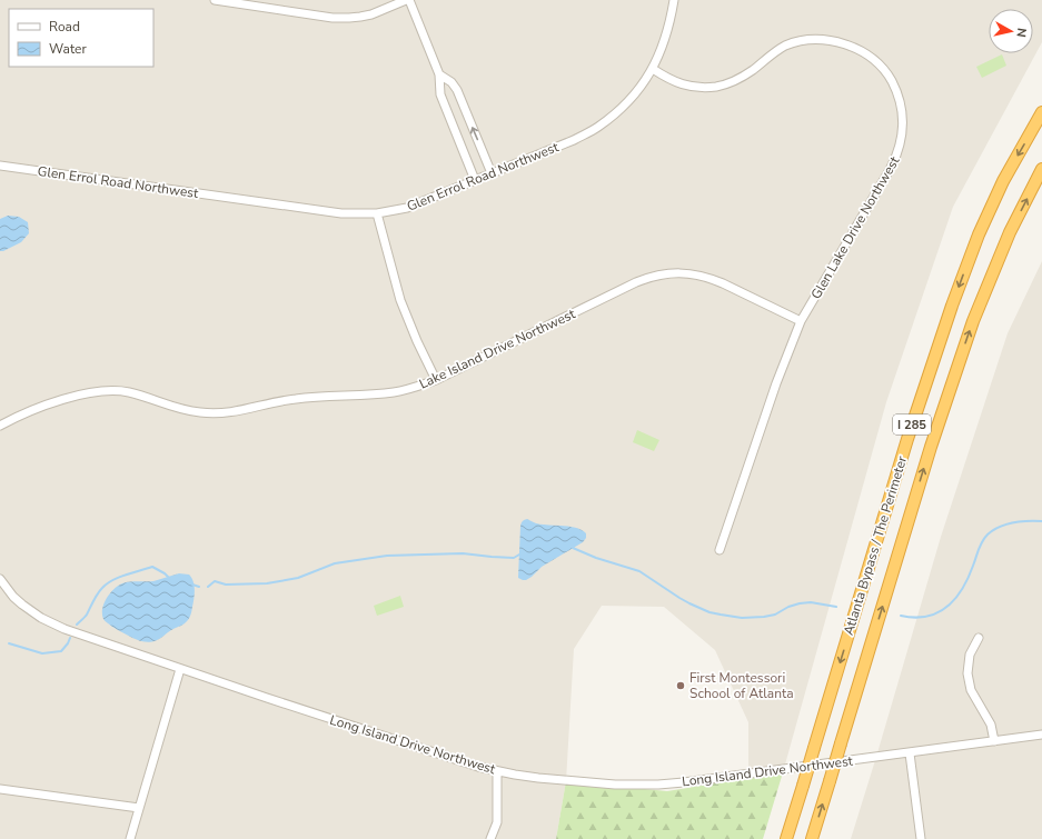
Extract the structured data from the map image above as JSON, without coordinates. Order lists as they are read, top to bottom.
{
  "streets": {
    "highway": ["I 285", "Atlanta Bypass / The Perimeter"],
    "street": [
      "Glen Errol Road Northwest",
      "Glen Lake Drive Northwest",
      "Lake Island Drive Northwest",
      "Long Island Drive Northwest"
    ]
  },
  "crossings": [
    ["Glen Errol Road Northwest", "Glen Lake Drive Northwest"],
    ["Glen Lake Drive Northwest", "Lake Island Drive Northwest"]
  ],
  "places": ["First Montessori School of Atlanta"],
  "legend": ["Road", "Water"],
  "north": "right"
}
